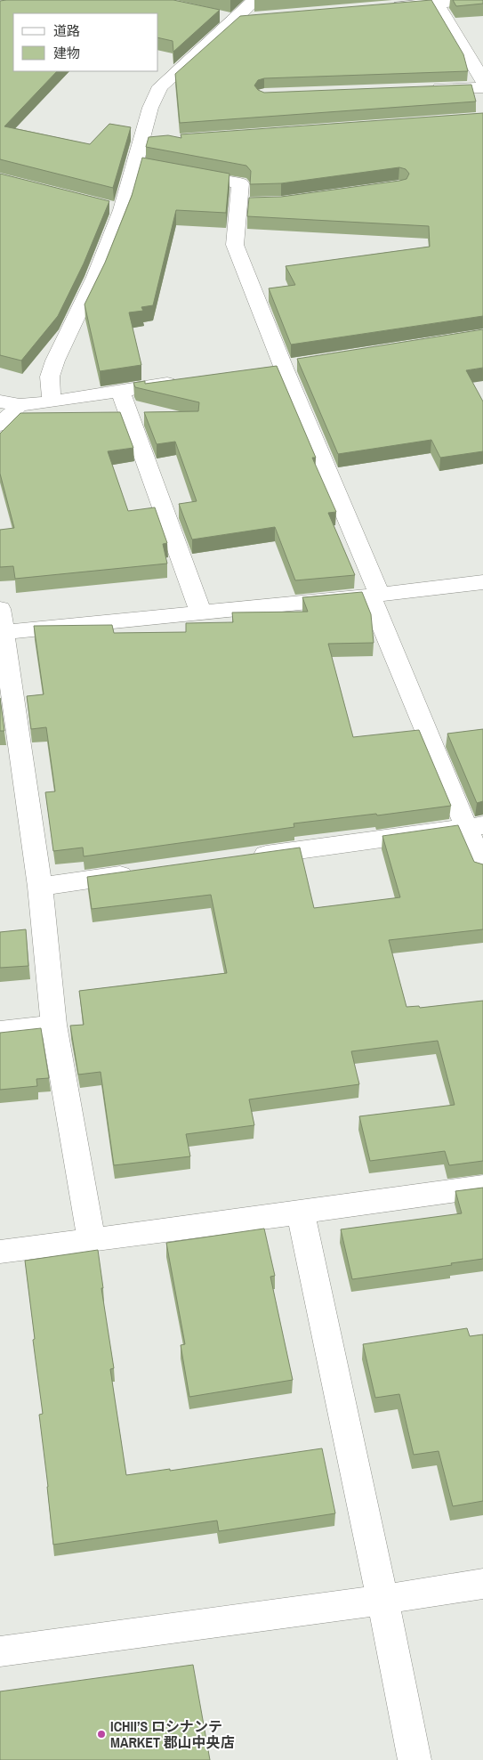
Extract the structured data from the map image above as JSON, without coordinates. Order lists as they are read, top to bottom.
{
  "places": ["ICHII’S ロシナンテ MARKET 郡山中央店"],
  "legend": ["道路", "建物"]
}
